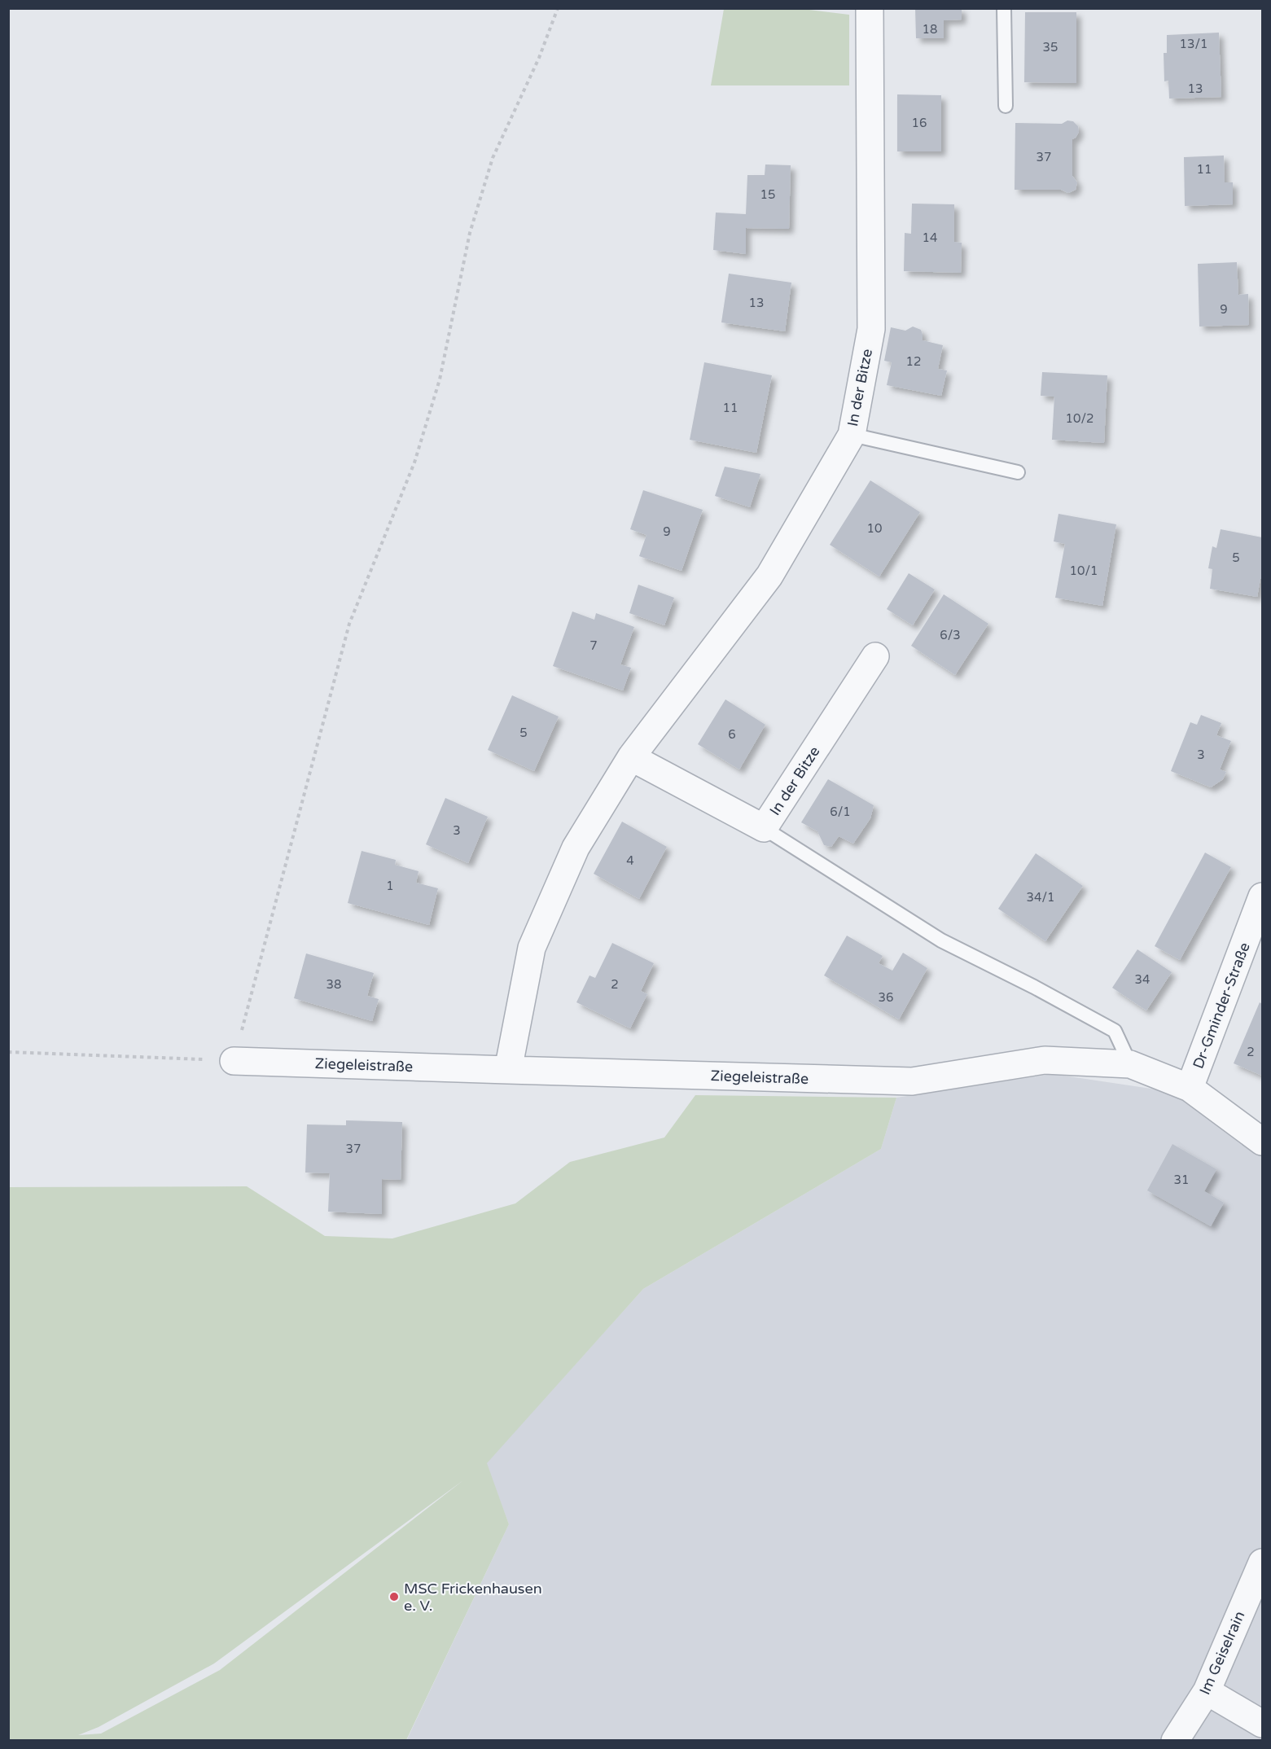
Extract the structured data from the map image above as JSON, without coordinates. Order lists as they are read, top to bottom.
{
  "streets": {
    "street": [
      "In der Bitze",
      "Dr-Gminder-Straße",
      "Ziegeleistraße",
      "Im Geiselrain"
    ]
  },
  "crossings": [
    ["In der Bitze", "Ziegeleistraße"],
    ["Dr-Gminder-Straße", "Ziegeleistraße"]
  ],
  "places": ["MSC Frickenhausen e. V."],
  "house_numbers": [
    "18",
    "13/1",
    "35",
    "13",
    "16",
    "37",
    "11",
    "15",
    "14",
    "13",
    "9",
    "12",
    "11",
    "10/2",
    "10",
    "9",
    "5",
    "10/1",
    "6/3",
    "7",
    "5",
    "6",
    "3",
    "6/1",
    "3",
    "4",
    "1",
    "34/1",
    "34",
    "38",
    "2",
    "36",
    "2",
    "37",
    "31"
  ]
}
